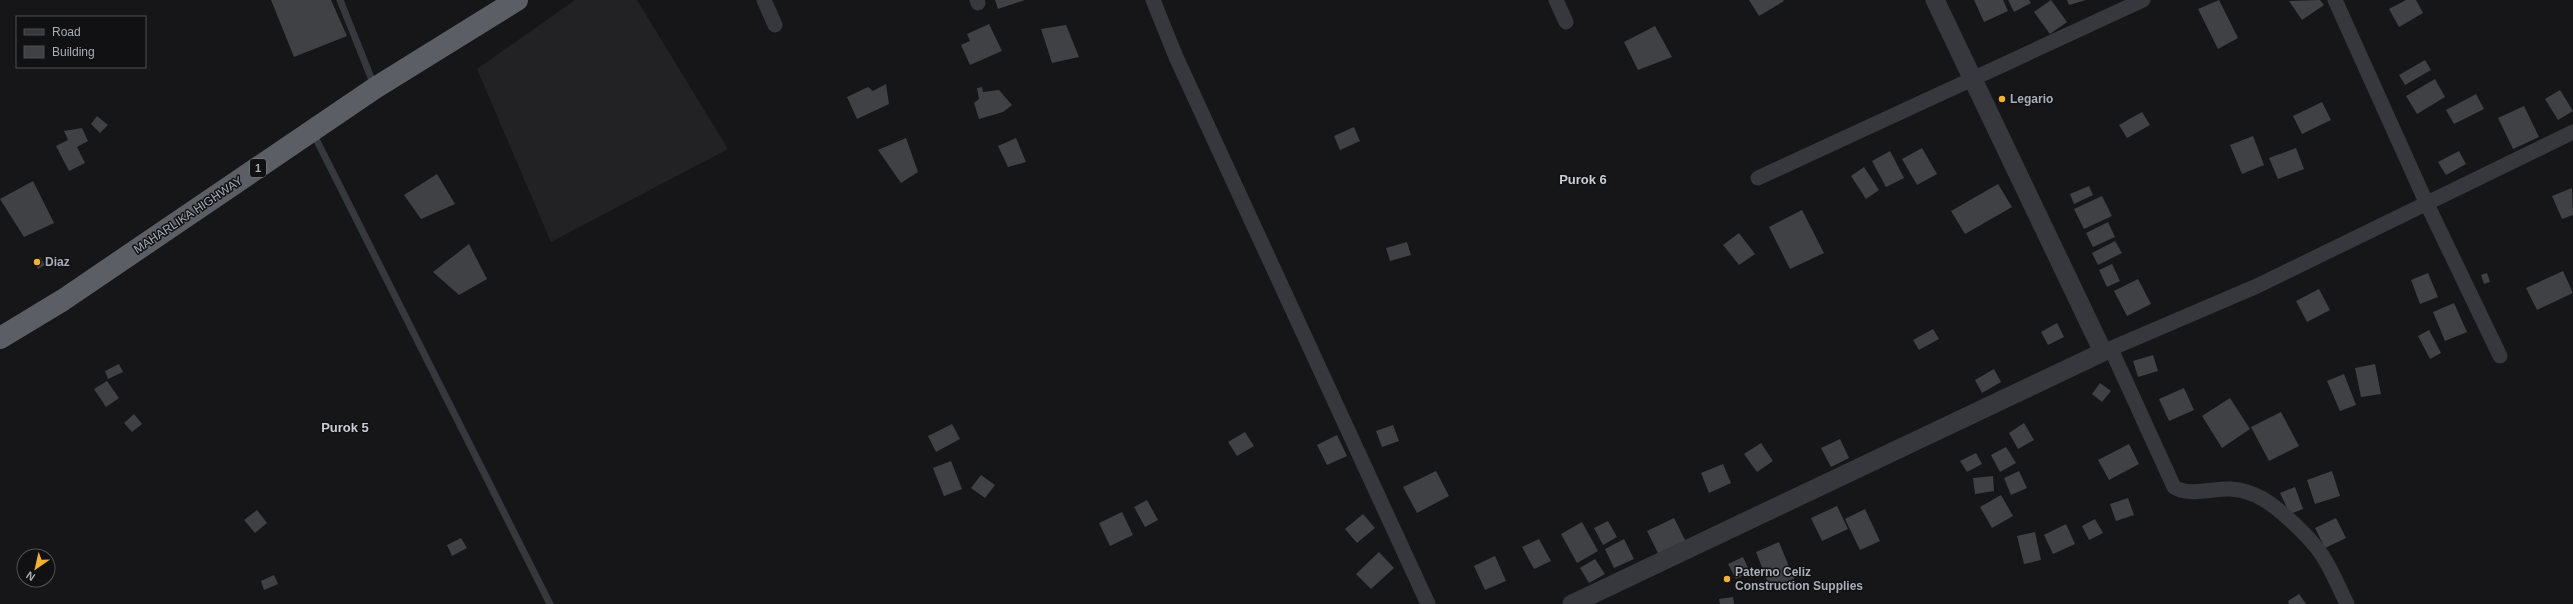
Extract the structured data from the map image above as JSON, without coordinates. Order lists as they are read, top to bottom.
{
  "streets": {
    "highway": ["1", "MAHARLIKA HIGHWAY"]
  },
  "districts": ["Purok 6", "Purok 5"],
  "places": ["Legario", "Diaz", "Paterno Celiz Construction Supplies"],
  "legend": ["Road", "Building"],
  "north": "bottom left"
}
